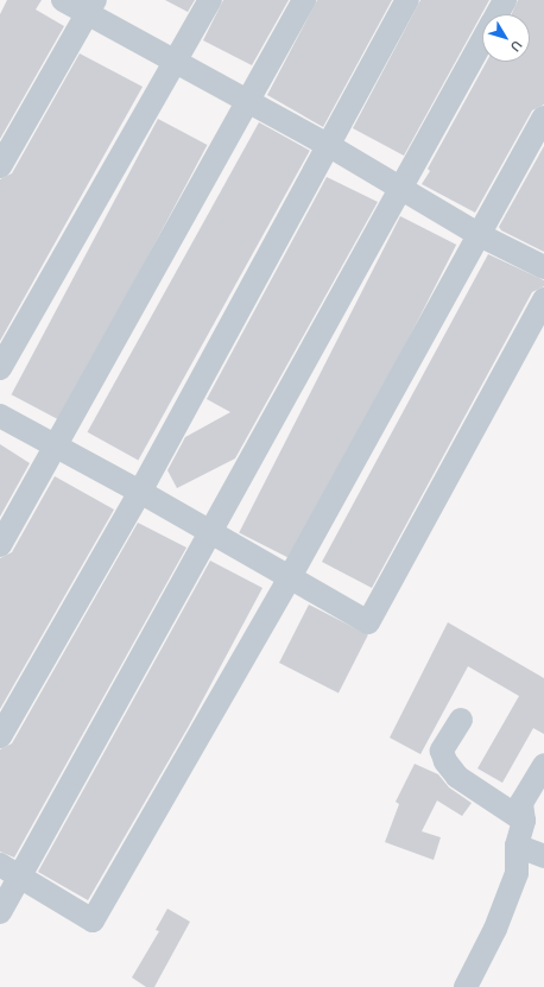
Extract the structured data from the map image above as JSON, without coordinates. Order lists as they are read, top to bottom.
{
  "north": "bottom right"
}
